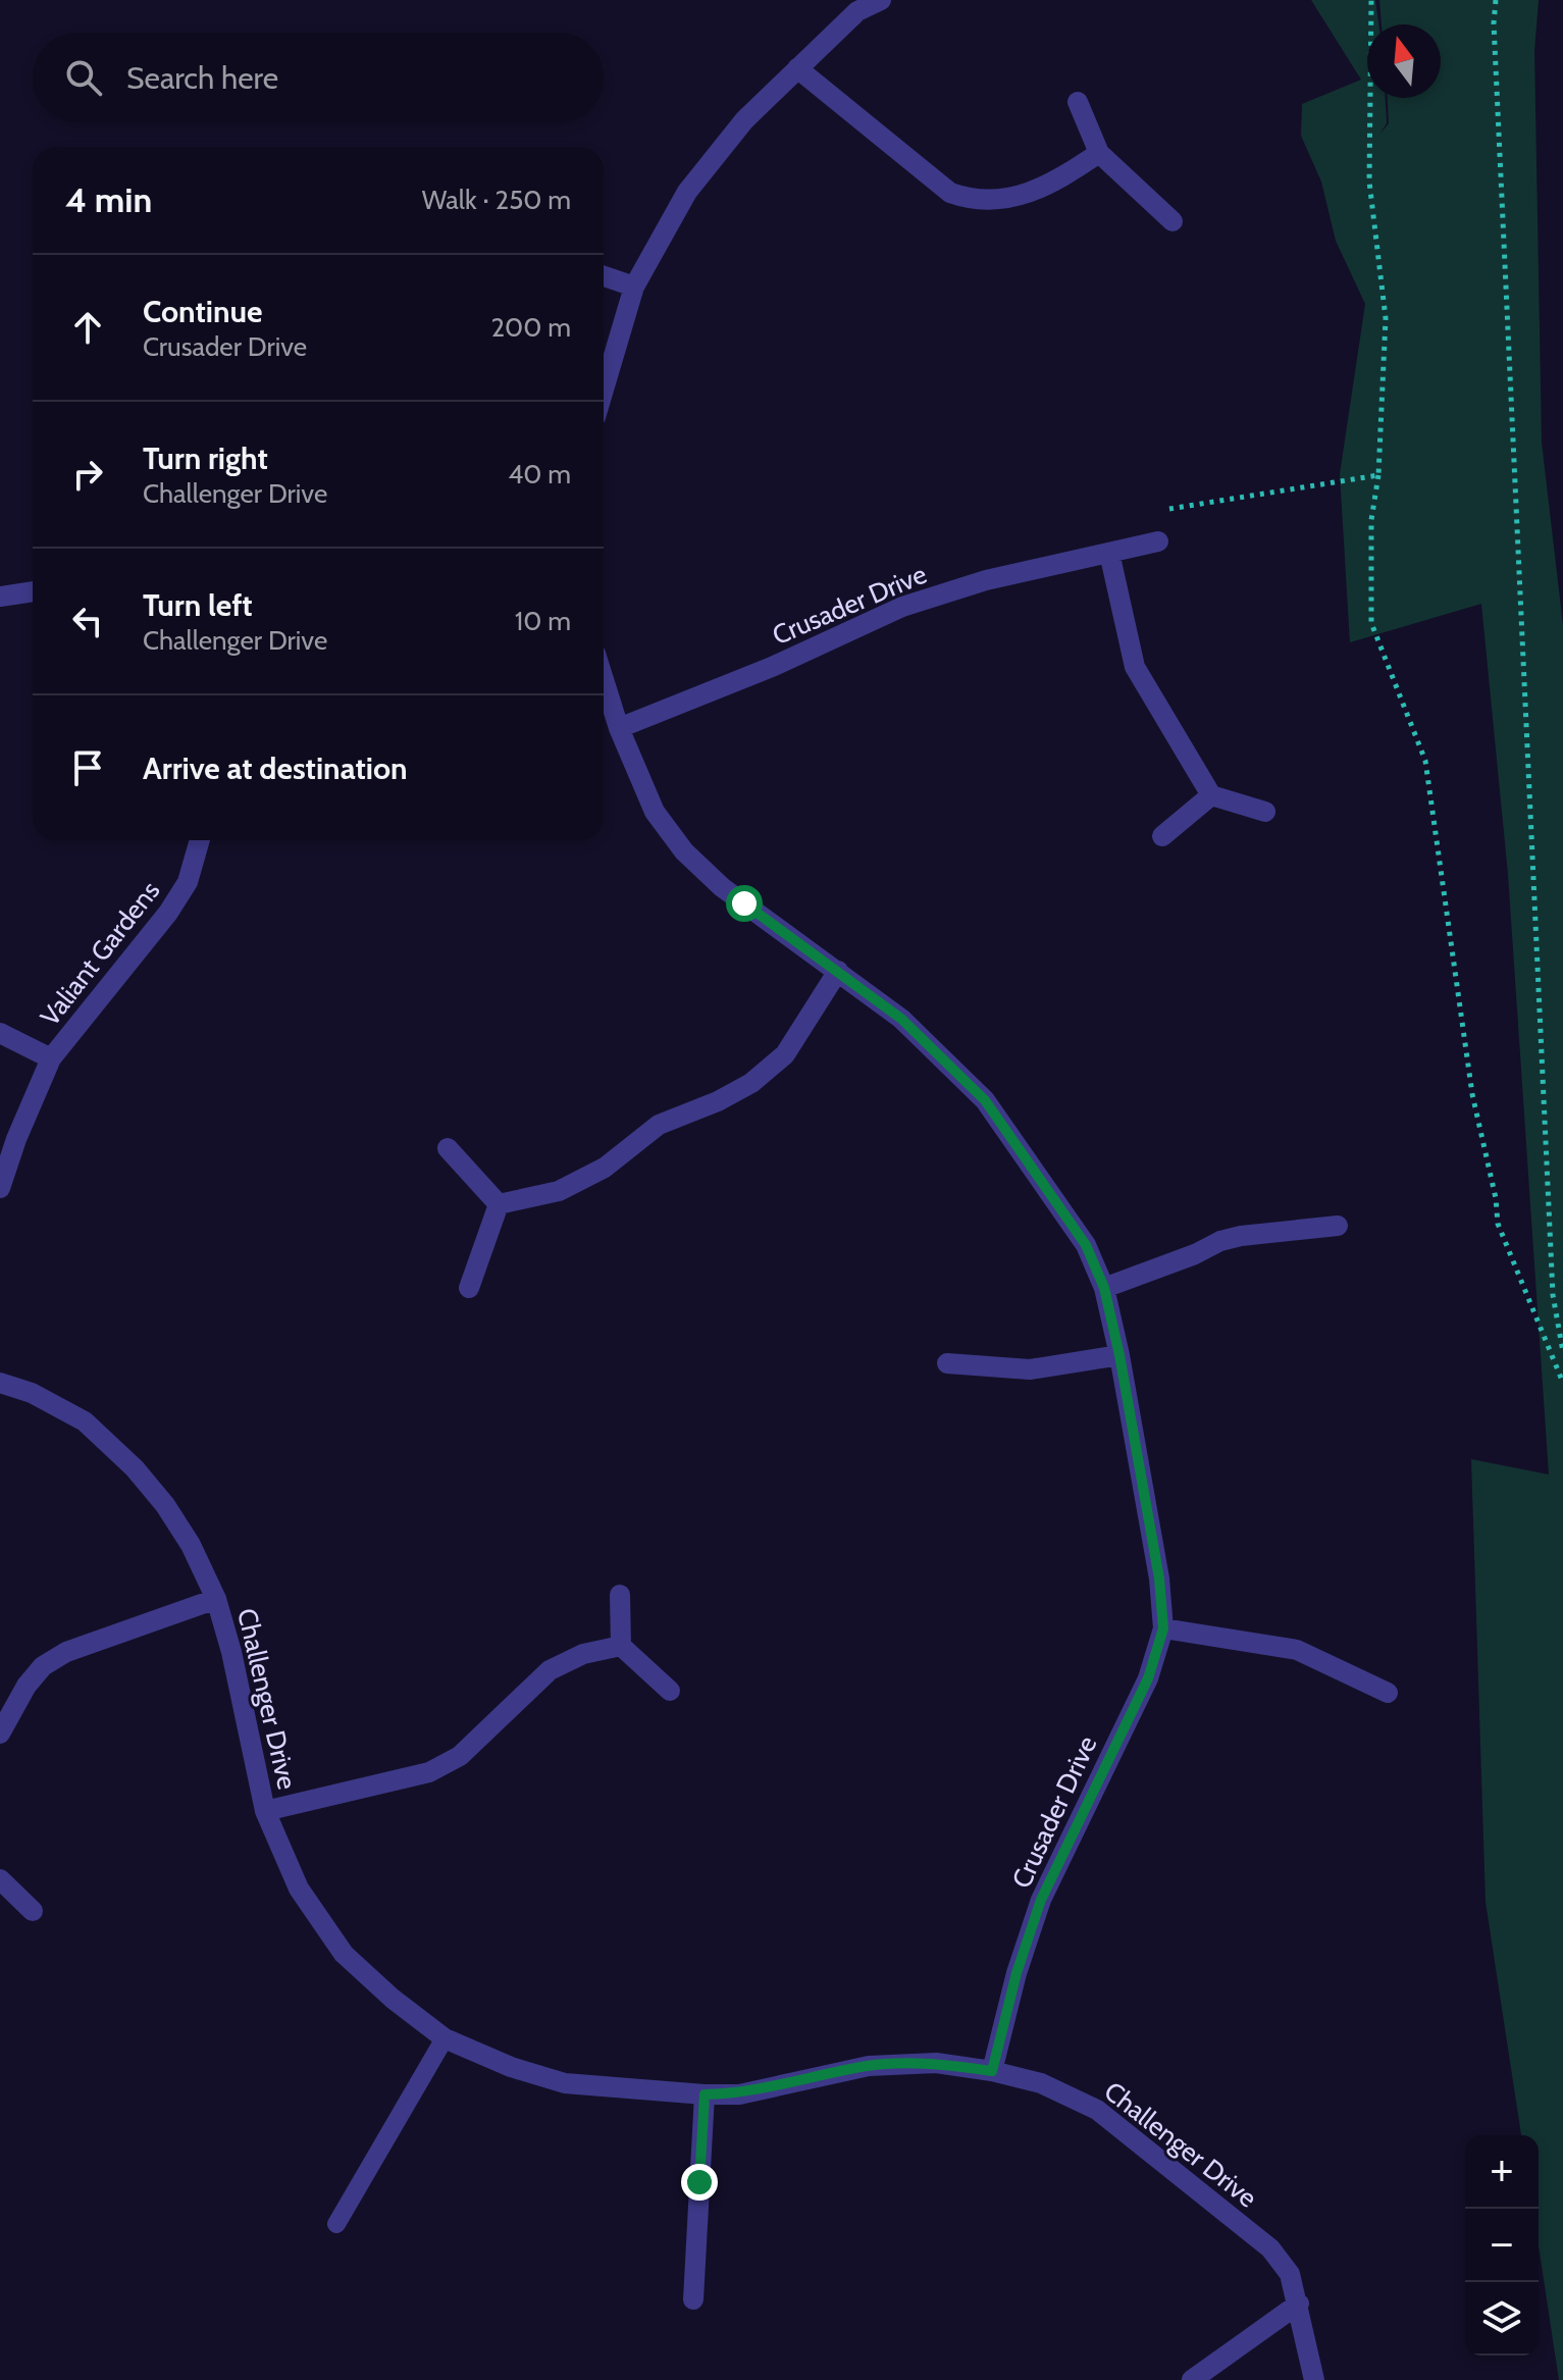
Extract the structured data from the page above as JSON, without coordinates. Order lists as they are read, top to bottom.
{
  "streets": {
    "street": ["Crusader Drive", "Valiant Gardens", "Challenger Drive"]
  },
  "crossings": [
    ["Crusader Drive", "Challenger Drive"]
  ],
  "north": "top",
  "page": {
    "search": "Search here",
    "heading": ["4 min", "Walk · 250 m"],
    "list": [
      ["Continue", "Crusader Drive", "200 m"],
      ["Turn right", "Challenger Drive", "40 m"],
      ["Turn left", "Challenger Drive", "10 m"],
      "Arrive at destination"
    ],
    "map_buttons": ["+", "−"]
  }
}
